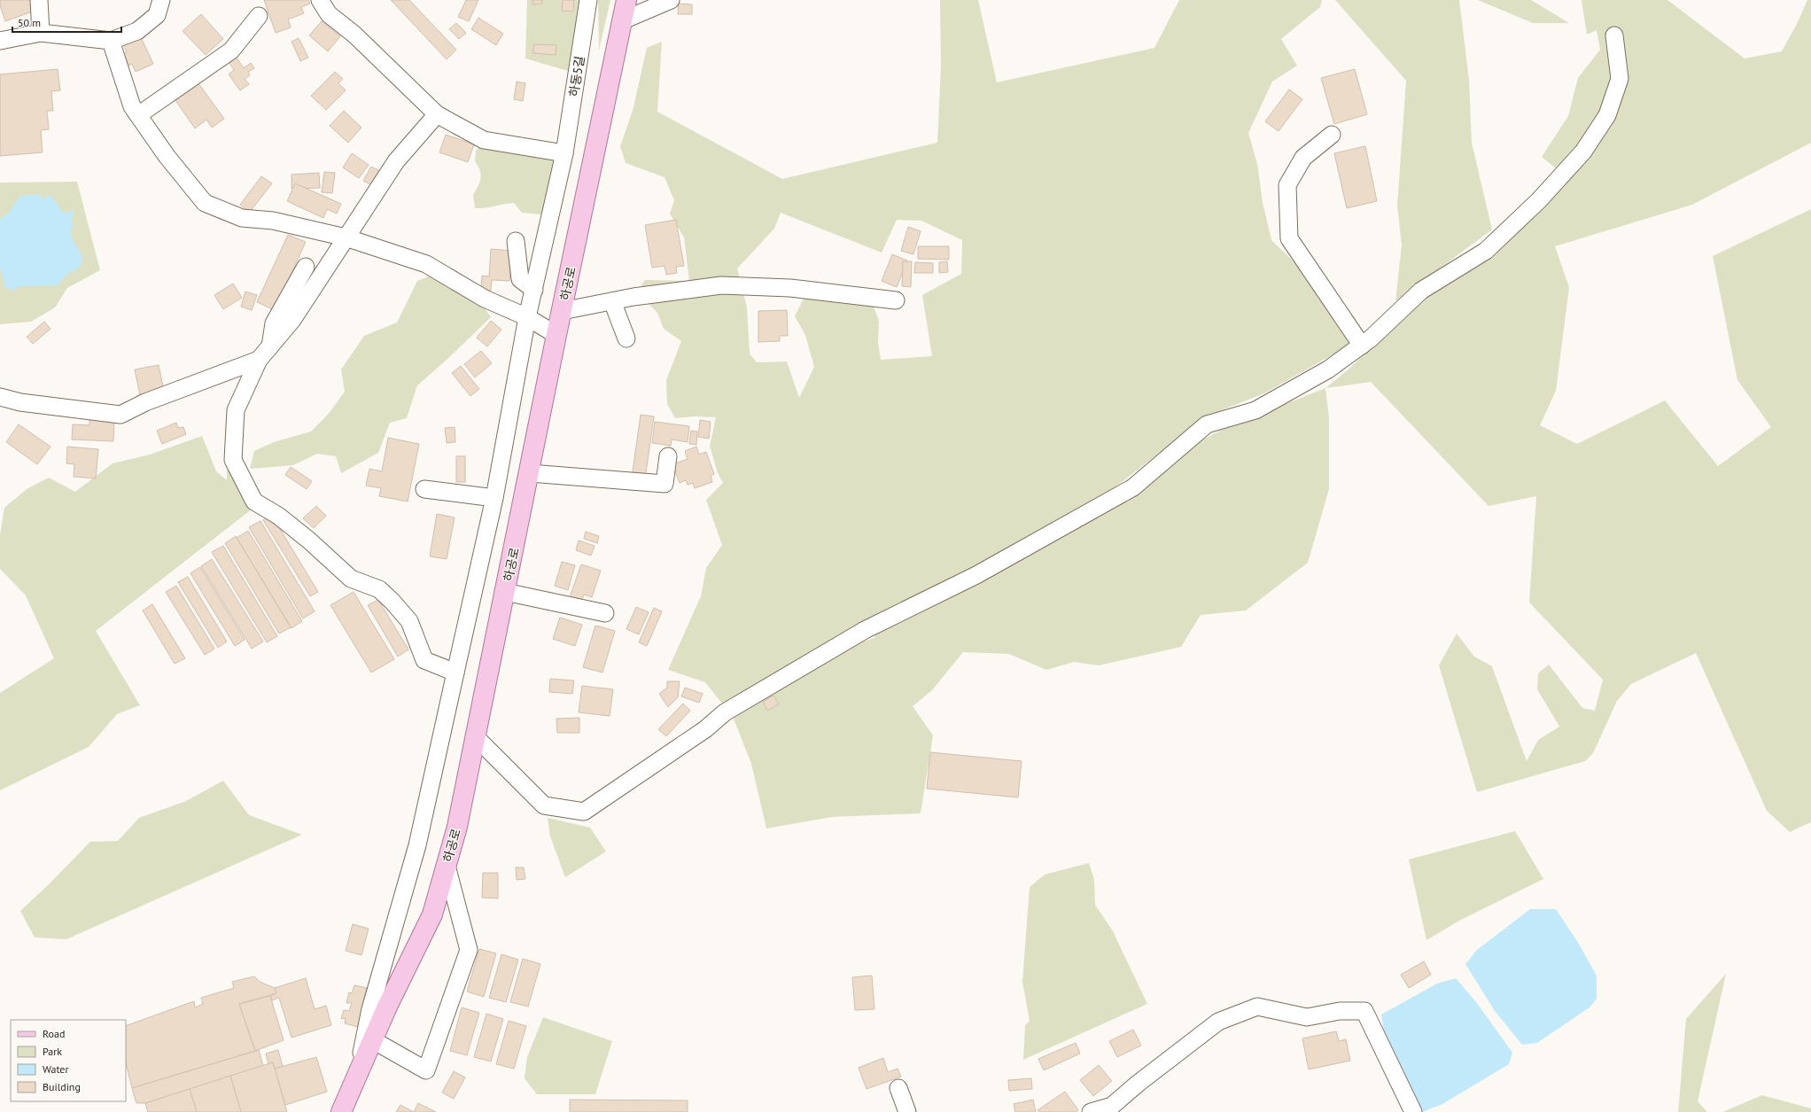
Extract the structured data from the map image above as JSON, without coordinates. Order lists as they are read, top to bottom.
{
  "streets": {
    "main road": ["하공로"],
    "street": ["하동5길"]
  },
  "crossings": [
    ["하동5길", "하공로"]
  ],
  "legend": [
    "Road",
    "Park",
    "Water",
    "Building"
  ],
  "scale_bar": "50 m"
}
